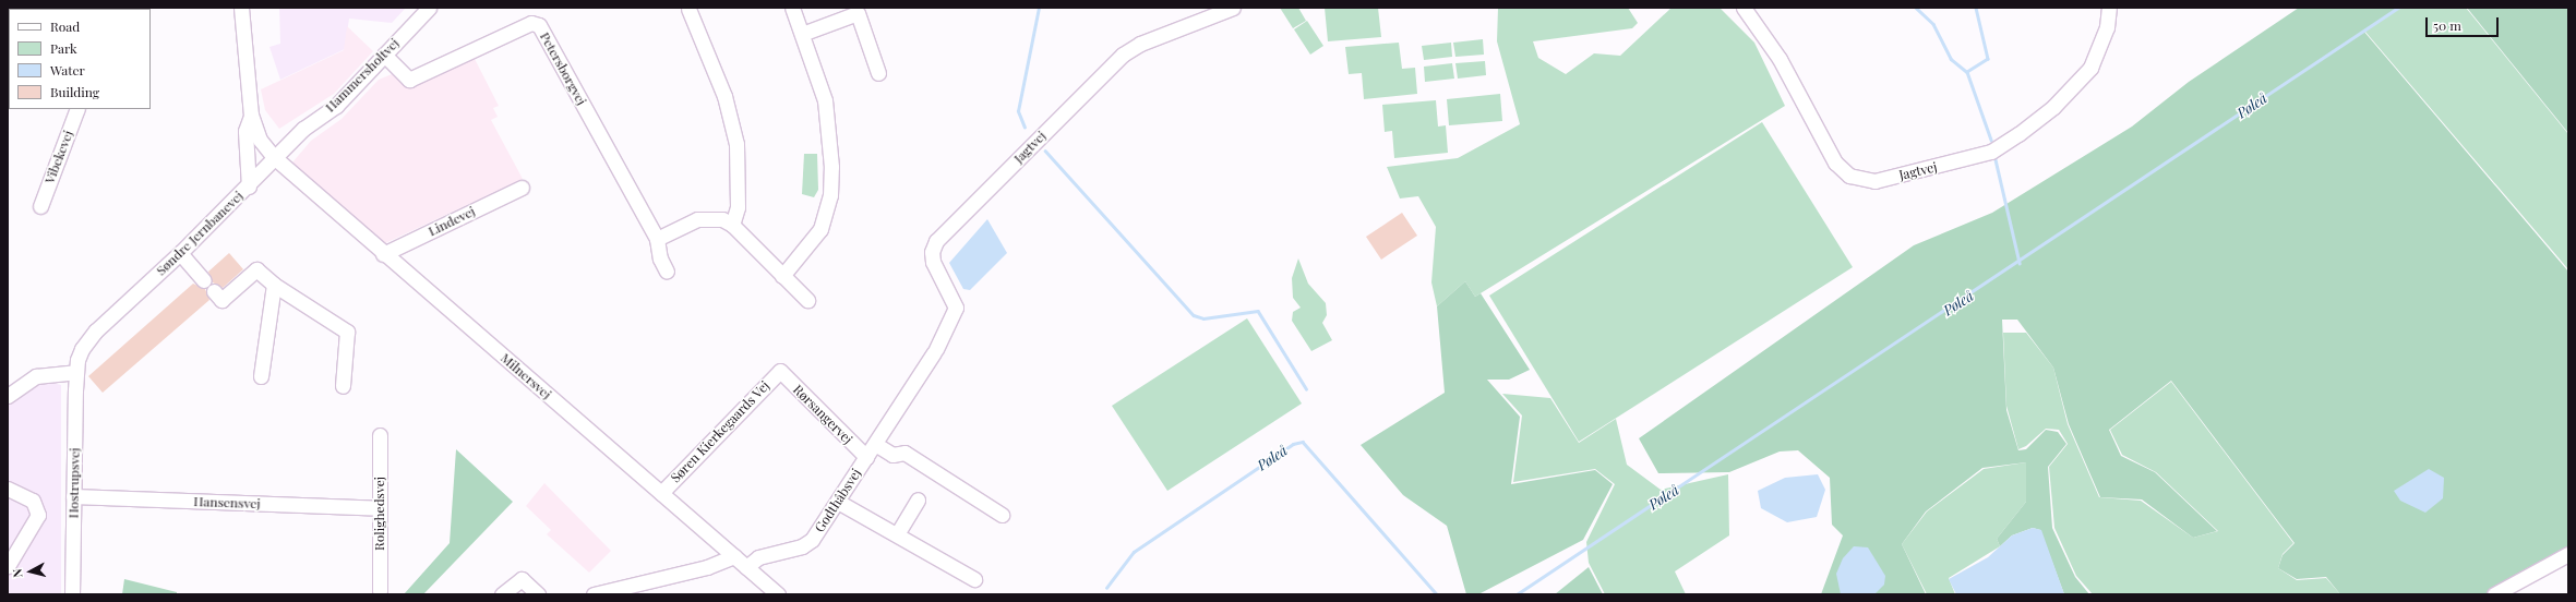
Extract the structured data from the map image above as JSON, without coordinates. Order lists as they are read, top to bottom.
{
  "streets": {
    "street": [
      "Petersborgvej",
      "Hammersholtvej",
      "Jagtvej",
      "Vibekevej",
      "Lindevej",
      "Søndre Jernbanevej",
      "Milnersvej",
      "Rørsangervej",
      "Søren Kierkegaards Vej",
      "Hostrupsvej",
      "Godthåbsvej",
      "Hansensvej",
      "Rolighedsvej"
    ]
  },
  "crossings": [
    ["Petersborgvej", "Hammersholtvej"],
    ["Hammersholtvej", "Søndre Jernbanevej"],
    ["Hammersholtvej", "Milnersvej"],
    ["Jagtvej", "Godthåbsvej"],
    ["Lindevej", "Milnersvej"],
    ["Søndre Jernbanevej", "Milnersvej"],
    ["Søndre Jernbanevej", "Hostrupsvej"],
    ["Milnersvej", "Søren Kierkegaards Vej"],
    ["Milnersvej", "Godthåbsvej"],
    ["Rørsangervej", "Søren Kierkegaards Vej"],
    ["Rørsangervej", "Godthåbsvej"],
    ["Hostrupsvej", "Hansensvej"],
    ["Hansensvej", "Rolighedsvej"]
  ],
  "water": ["Pøleå"],
  "legend": [
    "Road",
    "Park",
    "Water",
    "Building"
  ],
  "scale_bar": "50 m",
  "north": "left"
}
